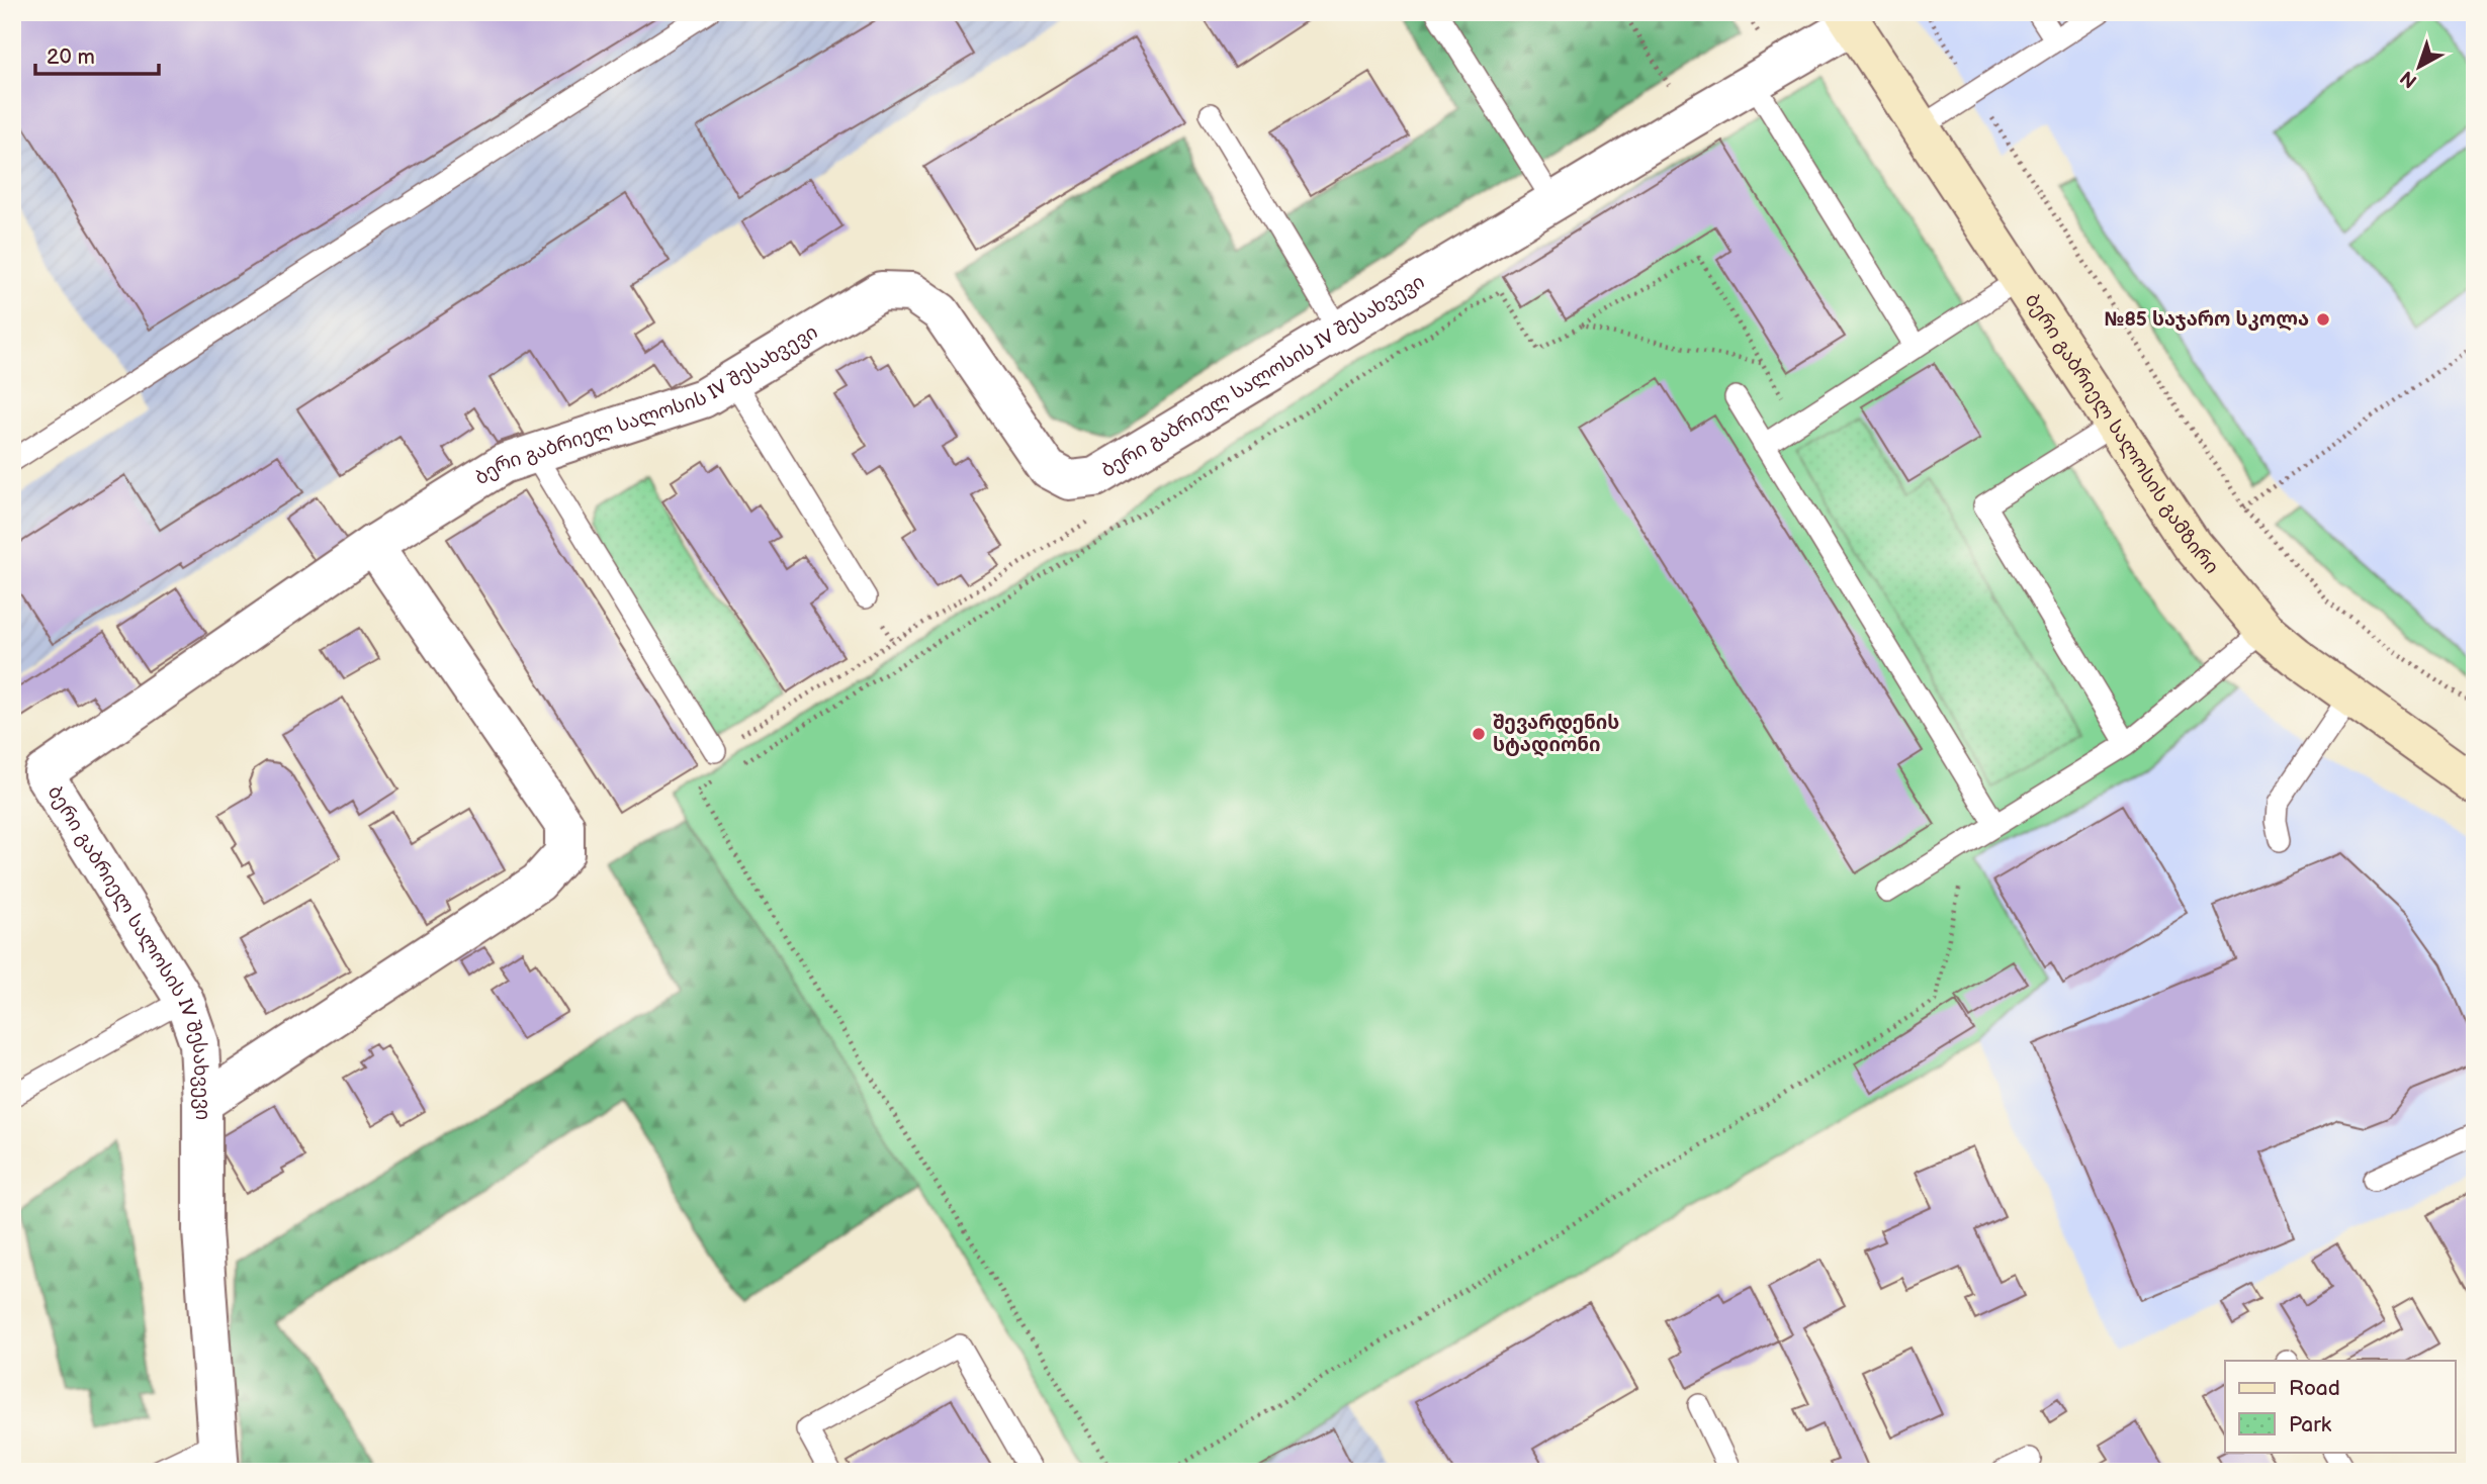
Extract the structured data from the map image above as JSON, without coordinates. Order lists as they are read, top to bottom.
{
  "streets": {
    "main road": ["ბერი გაბრიელ სალოსის გამზირი"],
    "street": ["ბერი გაბრიელ სალოსის IV შესახვევი"]
  },
  "crossings": [
    ["ბერი გაბრიელ სალოსის IV შესახვევი", "ბერი გაბრიელ სალოსის გამზირი"]
  ],
  "places": ["№85 საჯარო სკოლა", "შევარდენის სტადიონი"],
  "legend": ["Road", "Park"],
  "scale_bar": "20 m",
  "north": "bottom left"
}
